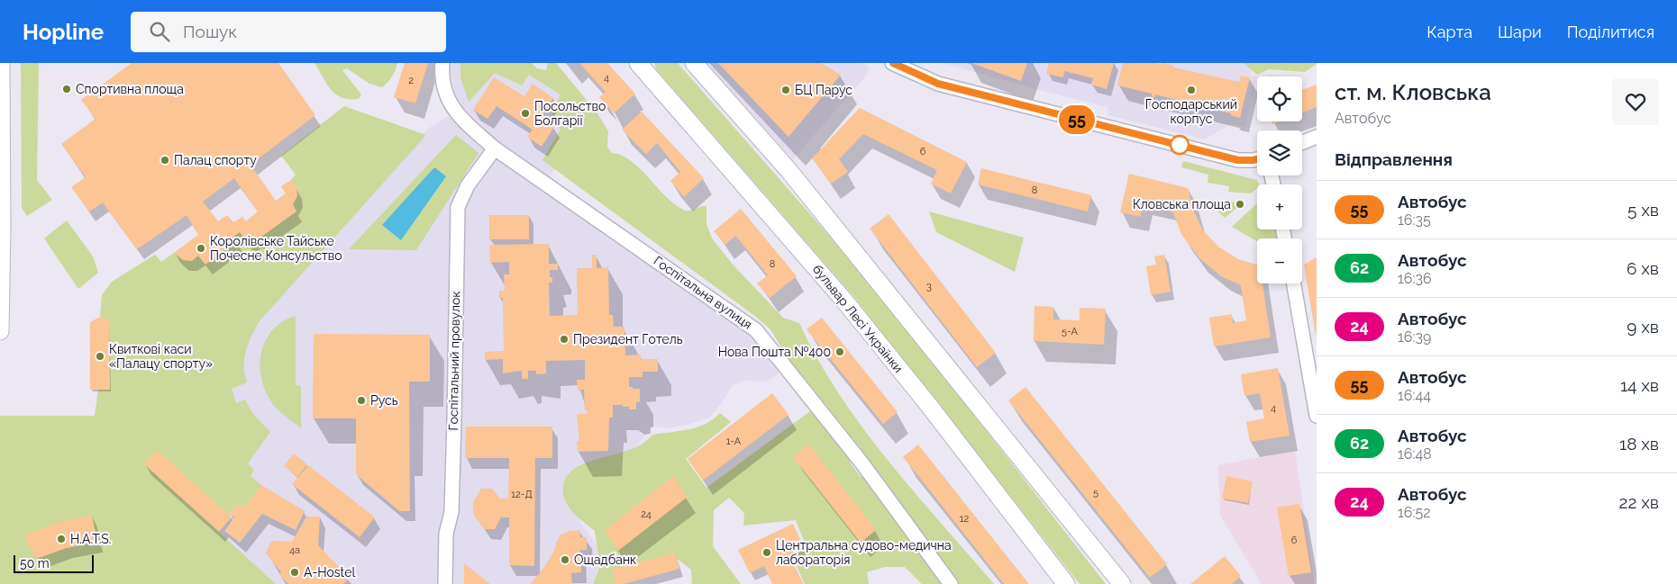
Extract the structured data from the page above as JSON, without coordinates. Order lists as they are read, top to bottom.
{
  "streets": {
    "main road": ["бульвар Лесі Українки"],
    "street": ["Госпітальна вулиця", "Госпітальний провулок"]
  },
  "crossings": [
    ["Госпітальна вулиця", "Госпітальний провулок"]
  ],
  "places": [
    "Спортивна площа",
    "БЦ Парус",
    "Господарський корпус",
    "Посольство Болгарії",
    "Палац спорту",
    "Кловська площа",
    "Королівське Тайське Почесне Консульство",
    "Президент Готель",
    "Нова Пошта №400",
    "Квиткові каси «Палацу спорту»",
    "Русь",
    "H.A.T.S.",
    "Центральна судово-медична лабораторія",
    "Ощадбанк",
    "A-Hostel"
  ],
  "lines": ["bus line 55"],
  "house_numbers": [
    "4",
    "2",
    "6",
    "8",
    "8",
    "3",
    "5-А",
    "4",
    "1-А",
    "5",
    "12-Д",
    "24",
    "12",
    "6",
    "4а"
  ],
  "scale_bar": "50 m",
  "page": {
    "header": "Hopline",
    "search": "Пошук",
    "nav": ["Карта", "Шари", "Поділитися"],
    "on_map": "55",
    "heading": [
      ["ст. м. Кловська", "Автобус"],
      "Відправлення"
    ],
    "map_buttons": ["+", "−"],
    "list": [
      {
        "mark": "55",
        "name": "Автобус",
        "note": "16:35",
        "value": "5 хв"
      },
      {
        "mark": "62",
        "name": "Автобус",
        "note": "16:36",
        "value": "6 хв"
      },
      {
        "mark": "24",
        "name": "Автобус",
        "note": "16:39",
        "value": "9 хв"
      },
      {
        "mark": "55",
        "name": "Автобус",
        "note": "16:44",
        "value": "14 хв"
      },
      {
        "mark": "62",
        "name": "Автобус",
        "note": "16:48",
        "value": "18 хв"
      },
      {
        "mark": "24",
        "name": "Автобус",
        "note": "16:52",
        "value": "22 хв"
      }
    ],
    "scale": "50 m"
  }
}
